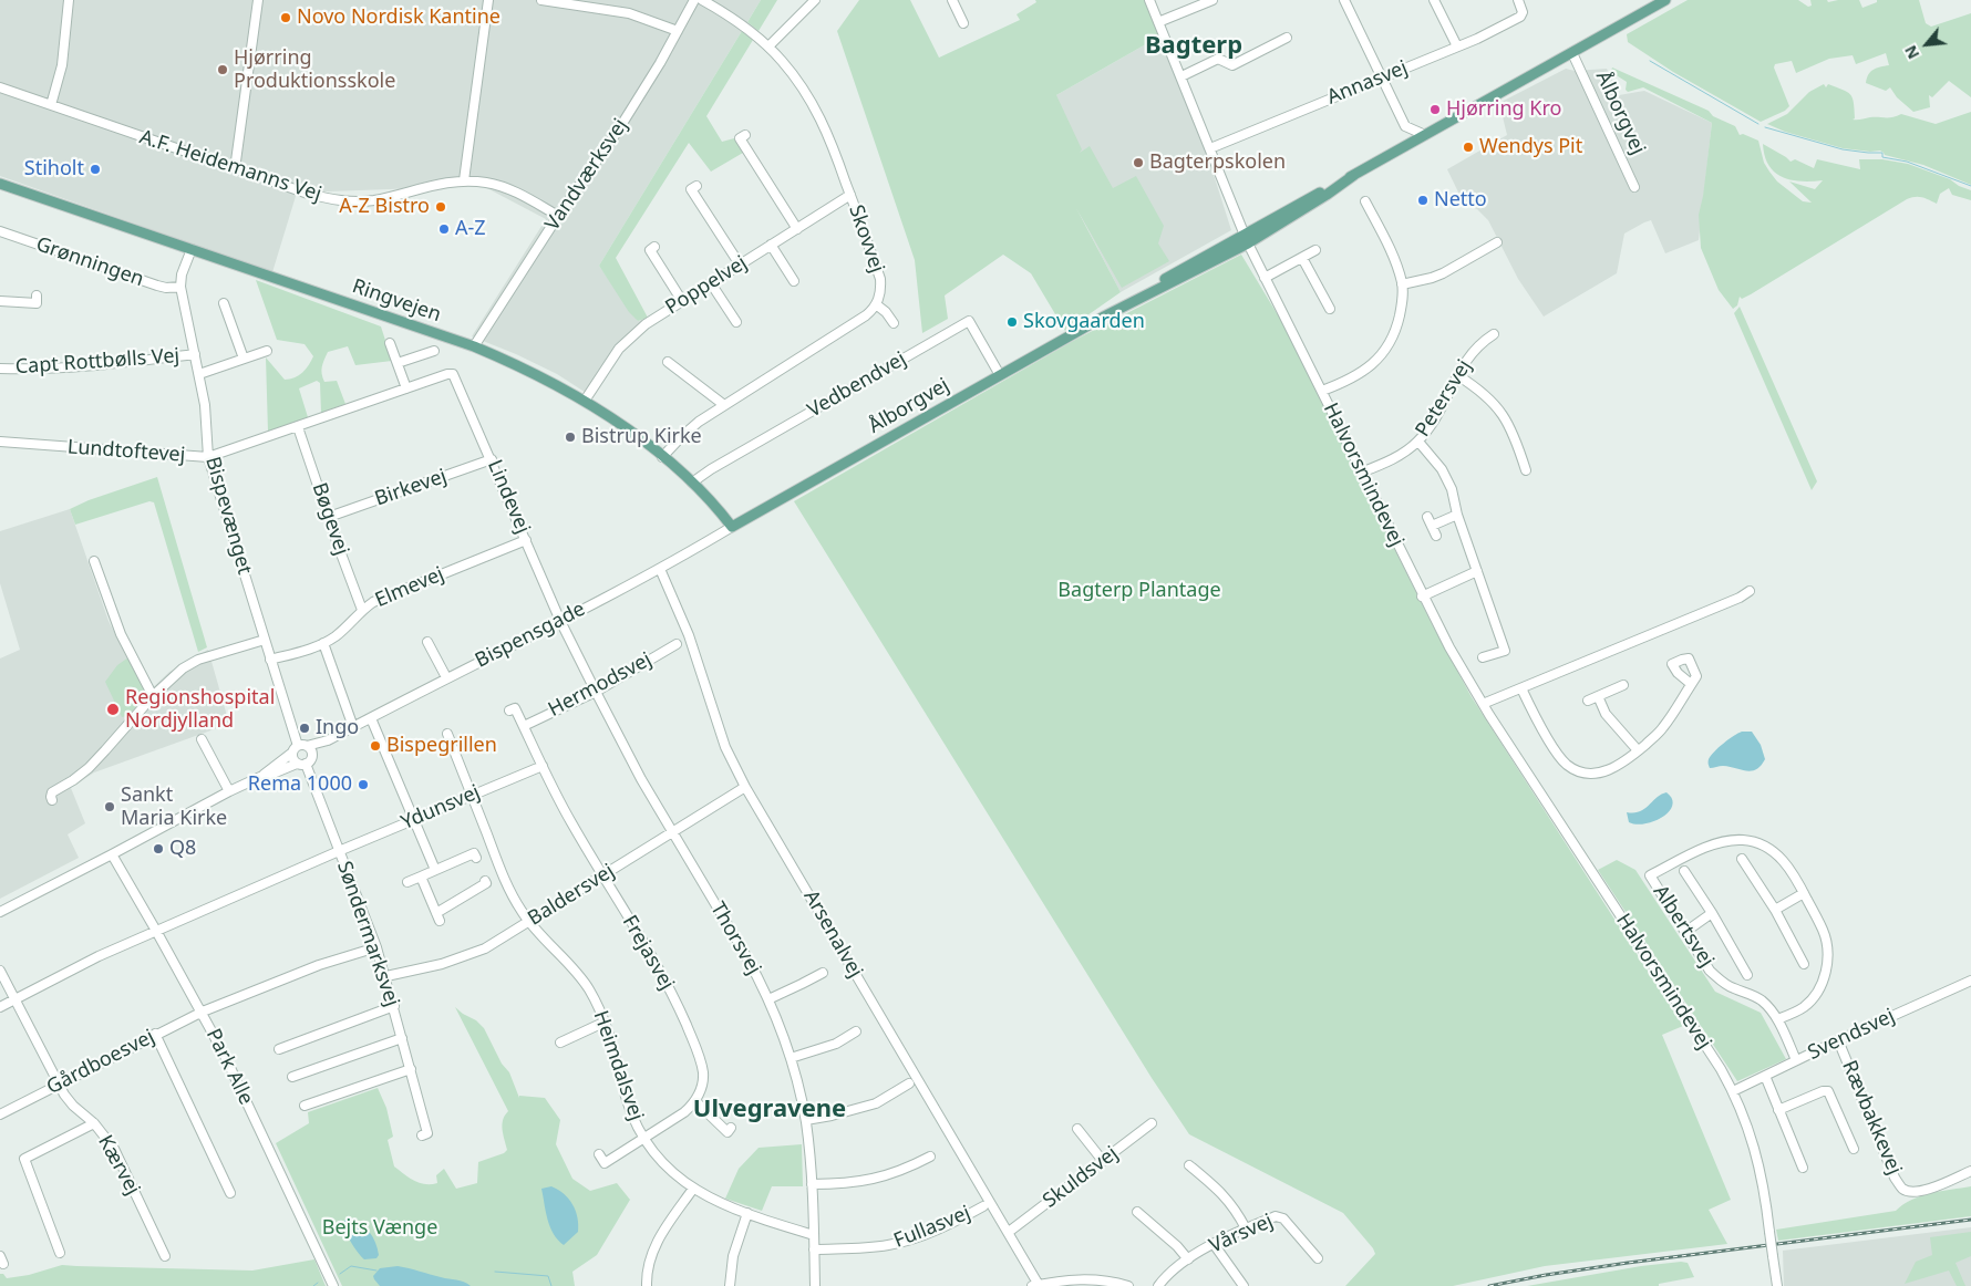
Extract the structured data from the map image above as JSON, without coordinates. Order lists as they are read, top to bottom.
{
  "streets": {
    "main road": ["Ålborgvej", "Ringvejen"],
    "street": [
      "Annasvej",
      "A.F. Heidemanns Vej",
      "Vandværksvej",
      "Skovvej",
      "Grønningen",
      "Poppelvej",
      "Capt Rottbølls Vej",
      "Vedbendvej",
      "Petersvej",
      "Lundtoftevej",
      "Halvorsmindevej",
      "Birkevej",
      "Lindevej",
      "Bispevænget",
      "Bøgevej",
      "Elmevej",
      "Bispensgade",
      "Hermodsvej",
      "Ydunsvej",
      "Baldersvej",
      "Albertsvej",
      "Søndermarksvej",
      "Arsenalvej",
      "Thorsvej",
      "Frejasvej",
      "Svendsvej",
      "Gårdboesvej",
      "Heimdalsvej",
      "Park Alle",
      "Rævbakkevej",
      "Kærvej",
      "Skuldsvej",
      "Fullasvej",
      "Vårsvej"
    ]
  },
  "crossings": [
    ["Annasvej", "Halvorsmindevej"],
    ["Ålborgvej", "Ringvejen"],
    ["Ålborgvej", "Vedbendvej"],
    ["Ålborgvej", "Halvorsmindevej"],
    ["Ålborgvej", "Bispensgade"],
    ["A.F. Heidemanns Vej", "Vandværksvej"],
    ["Vandværksvej", "Ringvejen"],
    ["Skovvej", "Poppelvej"],
    ["Grønningen", "Bispevænget"],
    ["Poppelvej", "Ringvejen"],
    ["Ringvejen", "Vedbendvej"],
    ["Ringvejen", "Bispevænget"],
    ["Ringvejen", "Bispensgade"],
    ["Capt Rottbølls Vej", "Bispevænget"],
    ["Petersvej", "Halvorsmindevej"],
    ["Lundtoftevej", "Lindevej"],
    ["Lundtoftevej", "Bispevænget"],
    ["Lundtoftevej", "Bøgevej"],
    ["Halvorsmindevej", "Svendsvej"],
    ["Birkevej", "Lindevej"],
    ["Birkevej", "Bøgevej"],
    ["Lindevej", "Elmevej"],
    ["Lindevej", "Bispensgade"],
    ["Lindevej", "Thorsvej"],
    ["Bispevænget", "Elmevej"],
    ["Bispevænget", "Bispensgade"],
    ["Bispevænget", "Søndermarksvej"],
    ["Bøgevej", "Elmevej"],
    ["Bispensgade", "Søndermarksvej"],
    ["Bispensgade", "Arsenalvej"],
    ["Bispensgade", "Thorsvej"],
    ["Bispensgade", "Park Alle"],
    ["Hermodsvej", "Thorsvej"],
    ["Hermodsvej", "Frejasvej"],
    ["Ydunsvej", "Søndermarksvej"],
    ["Ydunsvej", "Frejasvej"],
    ["Ydunsvej", "Heimdalsvej"],
    ["Ydunsvej", "Park Alle"],
    ["Ydunsvej", "Kærvej"],
    ["Baldersvej", "Søndermarksvej"],
    ["Baldersvej", "Arsenalvej"],
    ["Baldersvej", "Thorsvej"],
    ["Baldersvej", "Frejasvej"],
    ["Baldersvej", "Heimdalsvej"],
    ["Albertsvej", "Svendsvej"],
    ["Søndermarksvej", "Gårdboesvej"],
    ["Arsenalvej", "Skuldsvej"],
    ["Thorsvej", "Heimdalsvej"],
    ["Thorsvej", "Fullasvej"],
    ["Svendsvej", "Rævbakkevej"],
    ["Gårdboesvej", "Park Alle"],
    ["Gårdboesvej", "Kærvej"]
  ],
  "districts": ["Bagterp", "Ulvegravene"],
  "parks": ["Bagterp Plantage", "Bejts Vænge"],
  "places": [
    "Novo Nordisk Kantine",
    "Hjørring Produktionsskole",
    "Hjørring Kro",
    "Wendys Pit",
    "Bagterpskolen",
    "Stiholt",
    "Netto",
    "A-Z Bistro",
    "A-Z",
    "Skovgaarden",
    "Bistrup Kirke",
    "Regionshospital Nordjylland",
    "Ingo",
    "Bispegrillen",
    "Rema 1000",
    "Sankt Maria Kirke",
    "Q8"
  ],
  "north": "bottom left"
}
